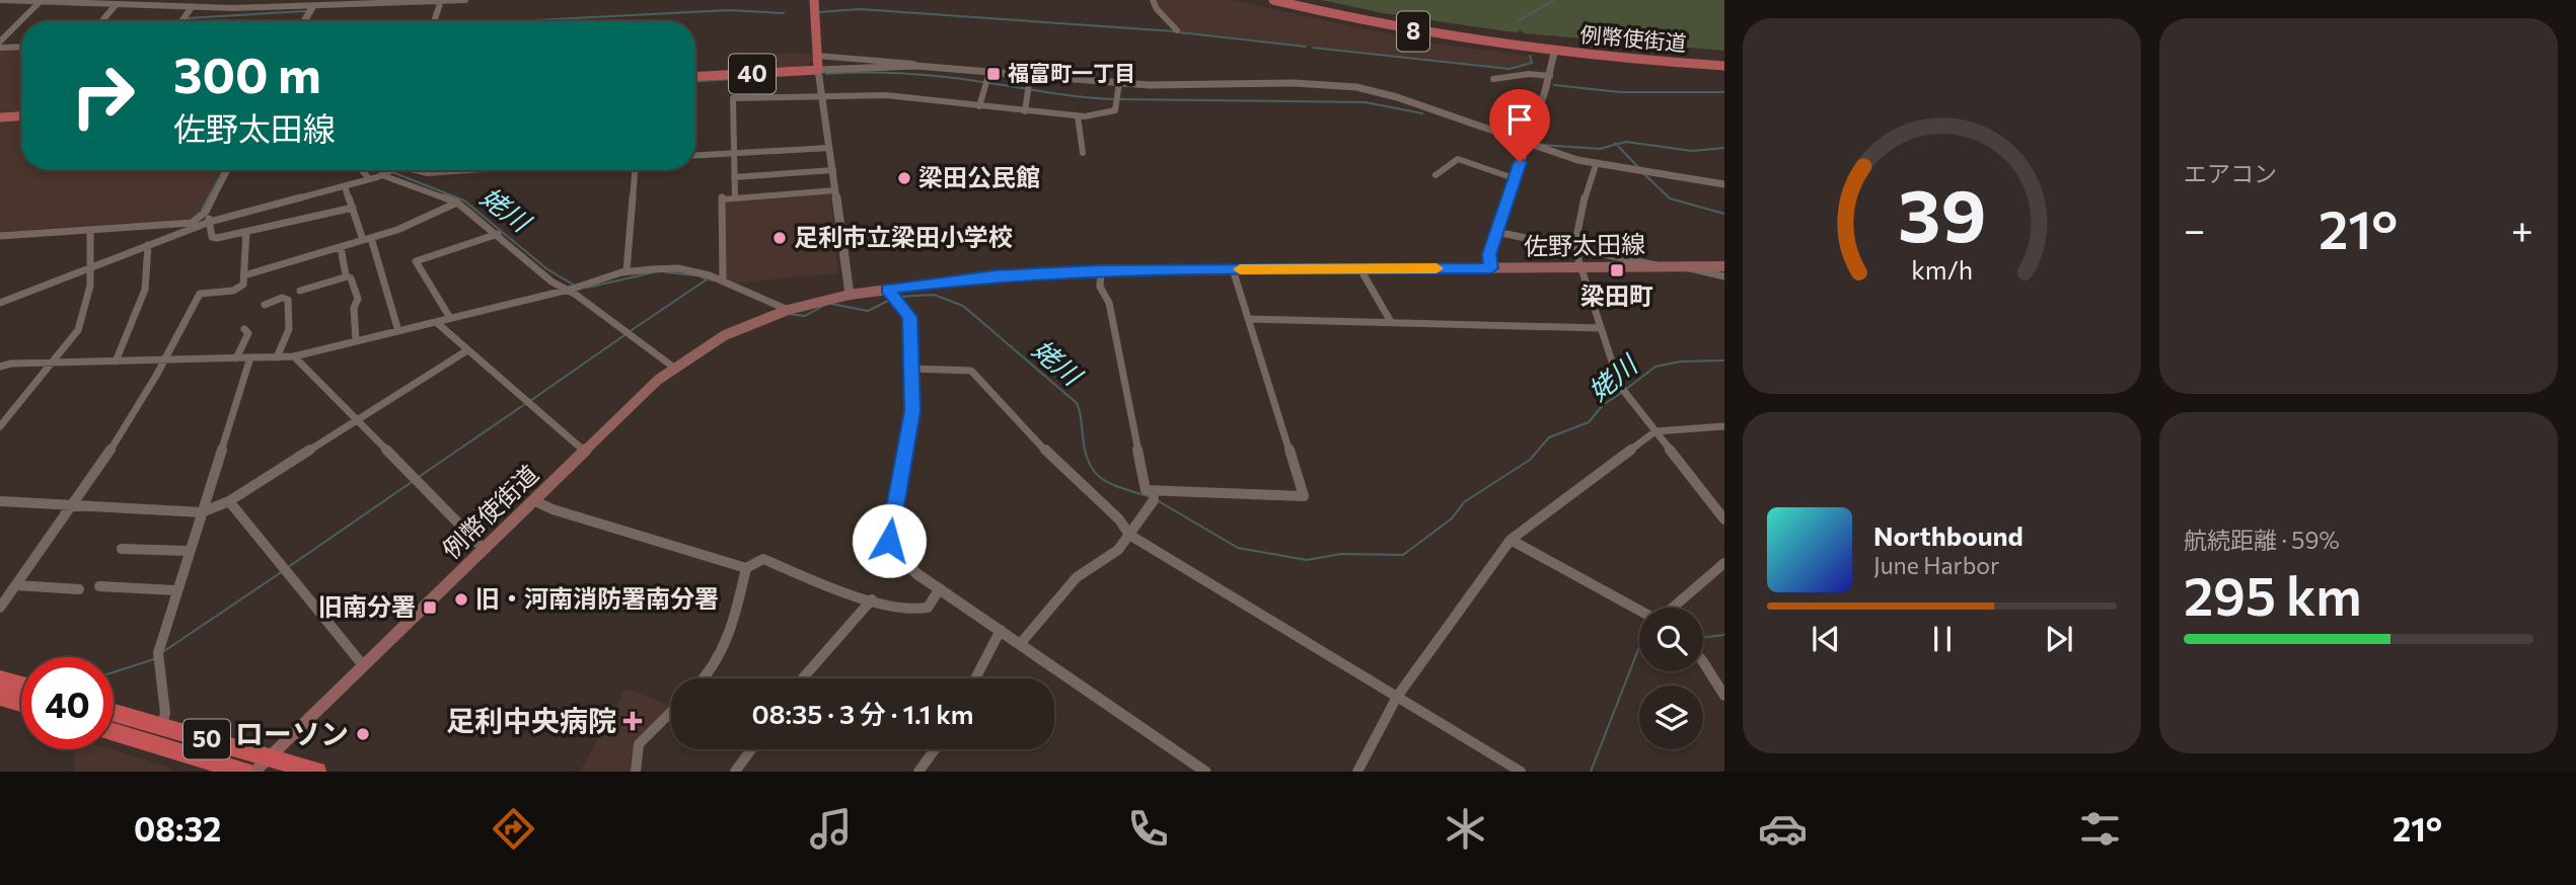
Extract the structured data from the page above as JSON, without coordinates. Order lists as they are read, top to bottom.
{
  "streets": {
    "highway": ["50"],
    "main road": [
      "8",
      "例幣使街道",
      "40",
      "佐野太田線"
    ]
  },
  "crossings": [
    ["8", "例幣使街道"],
    ["例幣使街道", "佐野太田線"],
    ["例幣使街道", "50"]
  ],
  "water": ["姥川"],
  "places": {
    "transit": ["福富町一丁目", "梁田町", "旧南分署"],
    "other": [
      "梁田公民館",
      "足利市立梁田小学校",
      "旧・河南消防署南分署",
      "ローソン"
    ],
    "health": ["足利中央病院"]
  },
  "page": {
    "tile": [
      "エアコン",
      ["航続距離 · 59%", "295 km"]
    ],
    "turn": ["300 m", "佐野太田線"],
    "heat": ["−", "21°", "+"],
    "song": ["Northbound", "June Harbor"],
    "limit": "40",
    "trip": "08:35 · 3 分 · 1.1 km",
    "tabs": ["08:32", "21°"],
    "gauge": ["39", "km/h"]
  }
}
